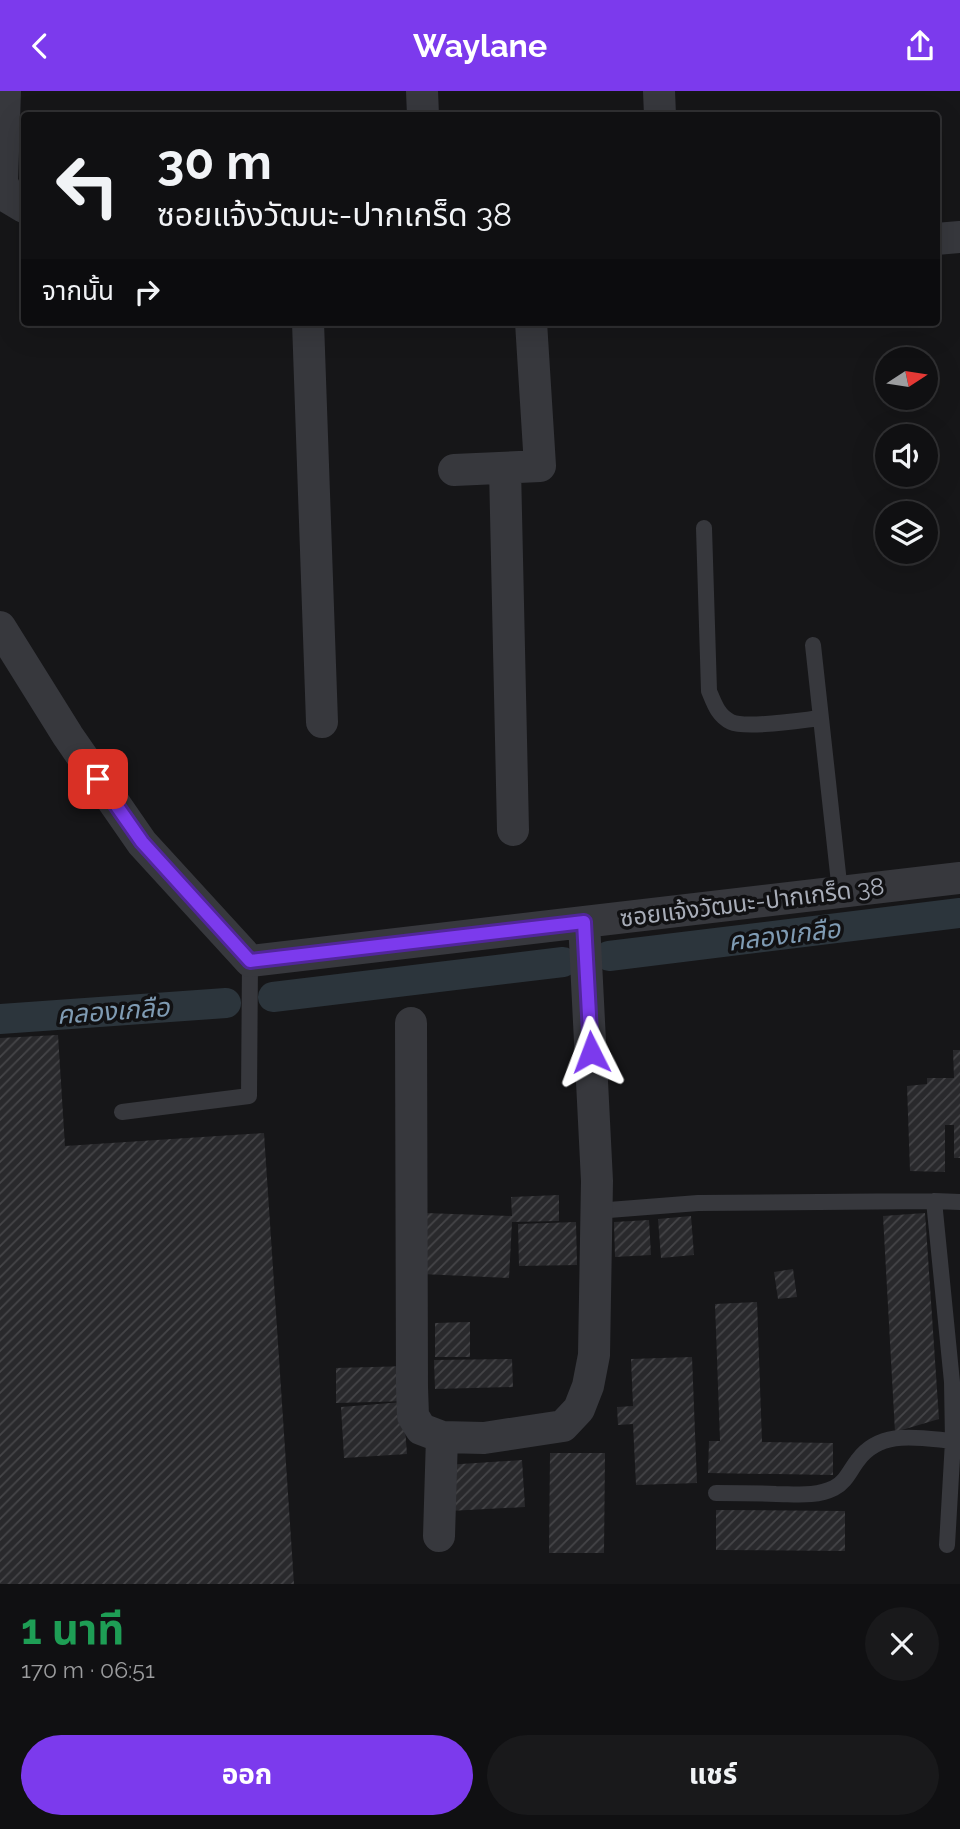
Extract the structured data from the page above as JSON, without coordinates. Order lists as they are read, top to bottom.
{
  "streets": {
    "street": ["ซอยแจ้งวัฒนะ-ปากเกร็ด 38"]
  },
  "water": ["คลองเกลือ"],
  "north": "right",
  "page": {
    "header": "Waylane",
    "turn": ["30 m", "ซอยแจ้งวัฒนะ-ปากเกร็ด 38"],
    "then": "จากนั้น",
    "heading": ["1 นาที", "170 m · 06:51"],
    "buttons": ["ออก", "แชร์"]
  }
}
